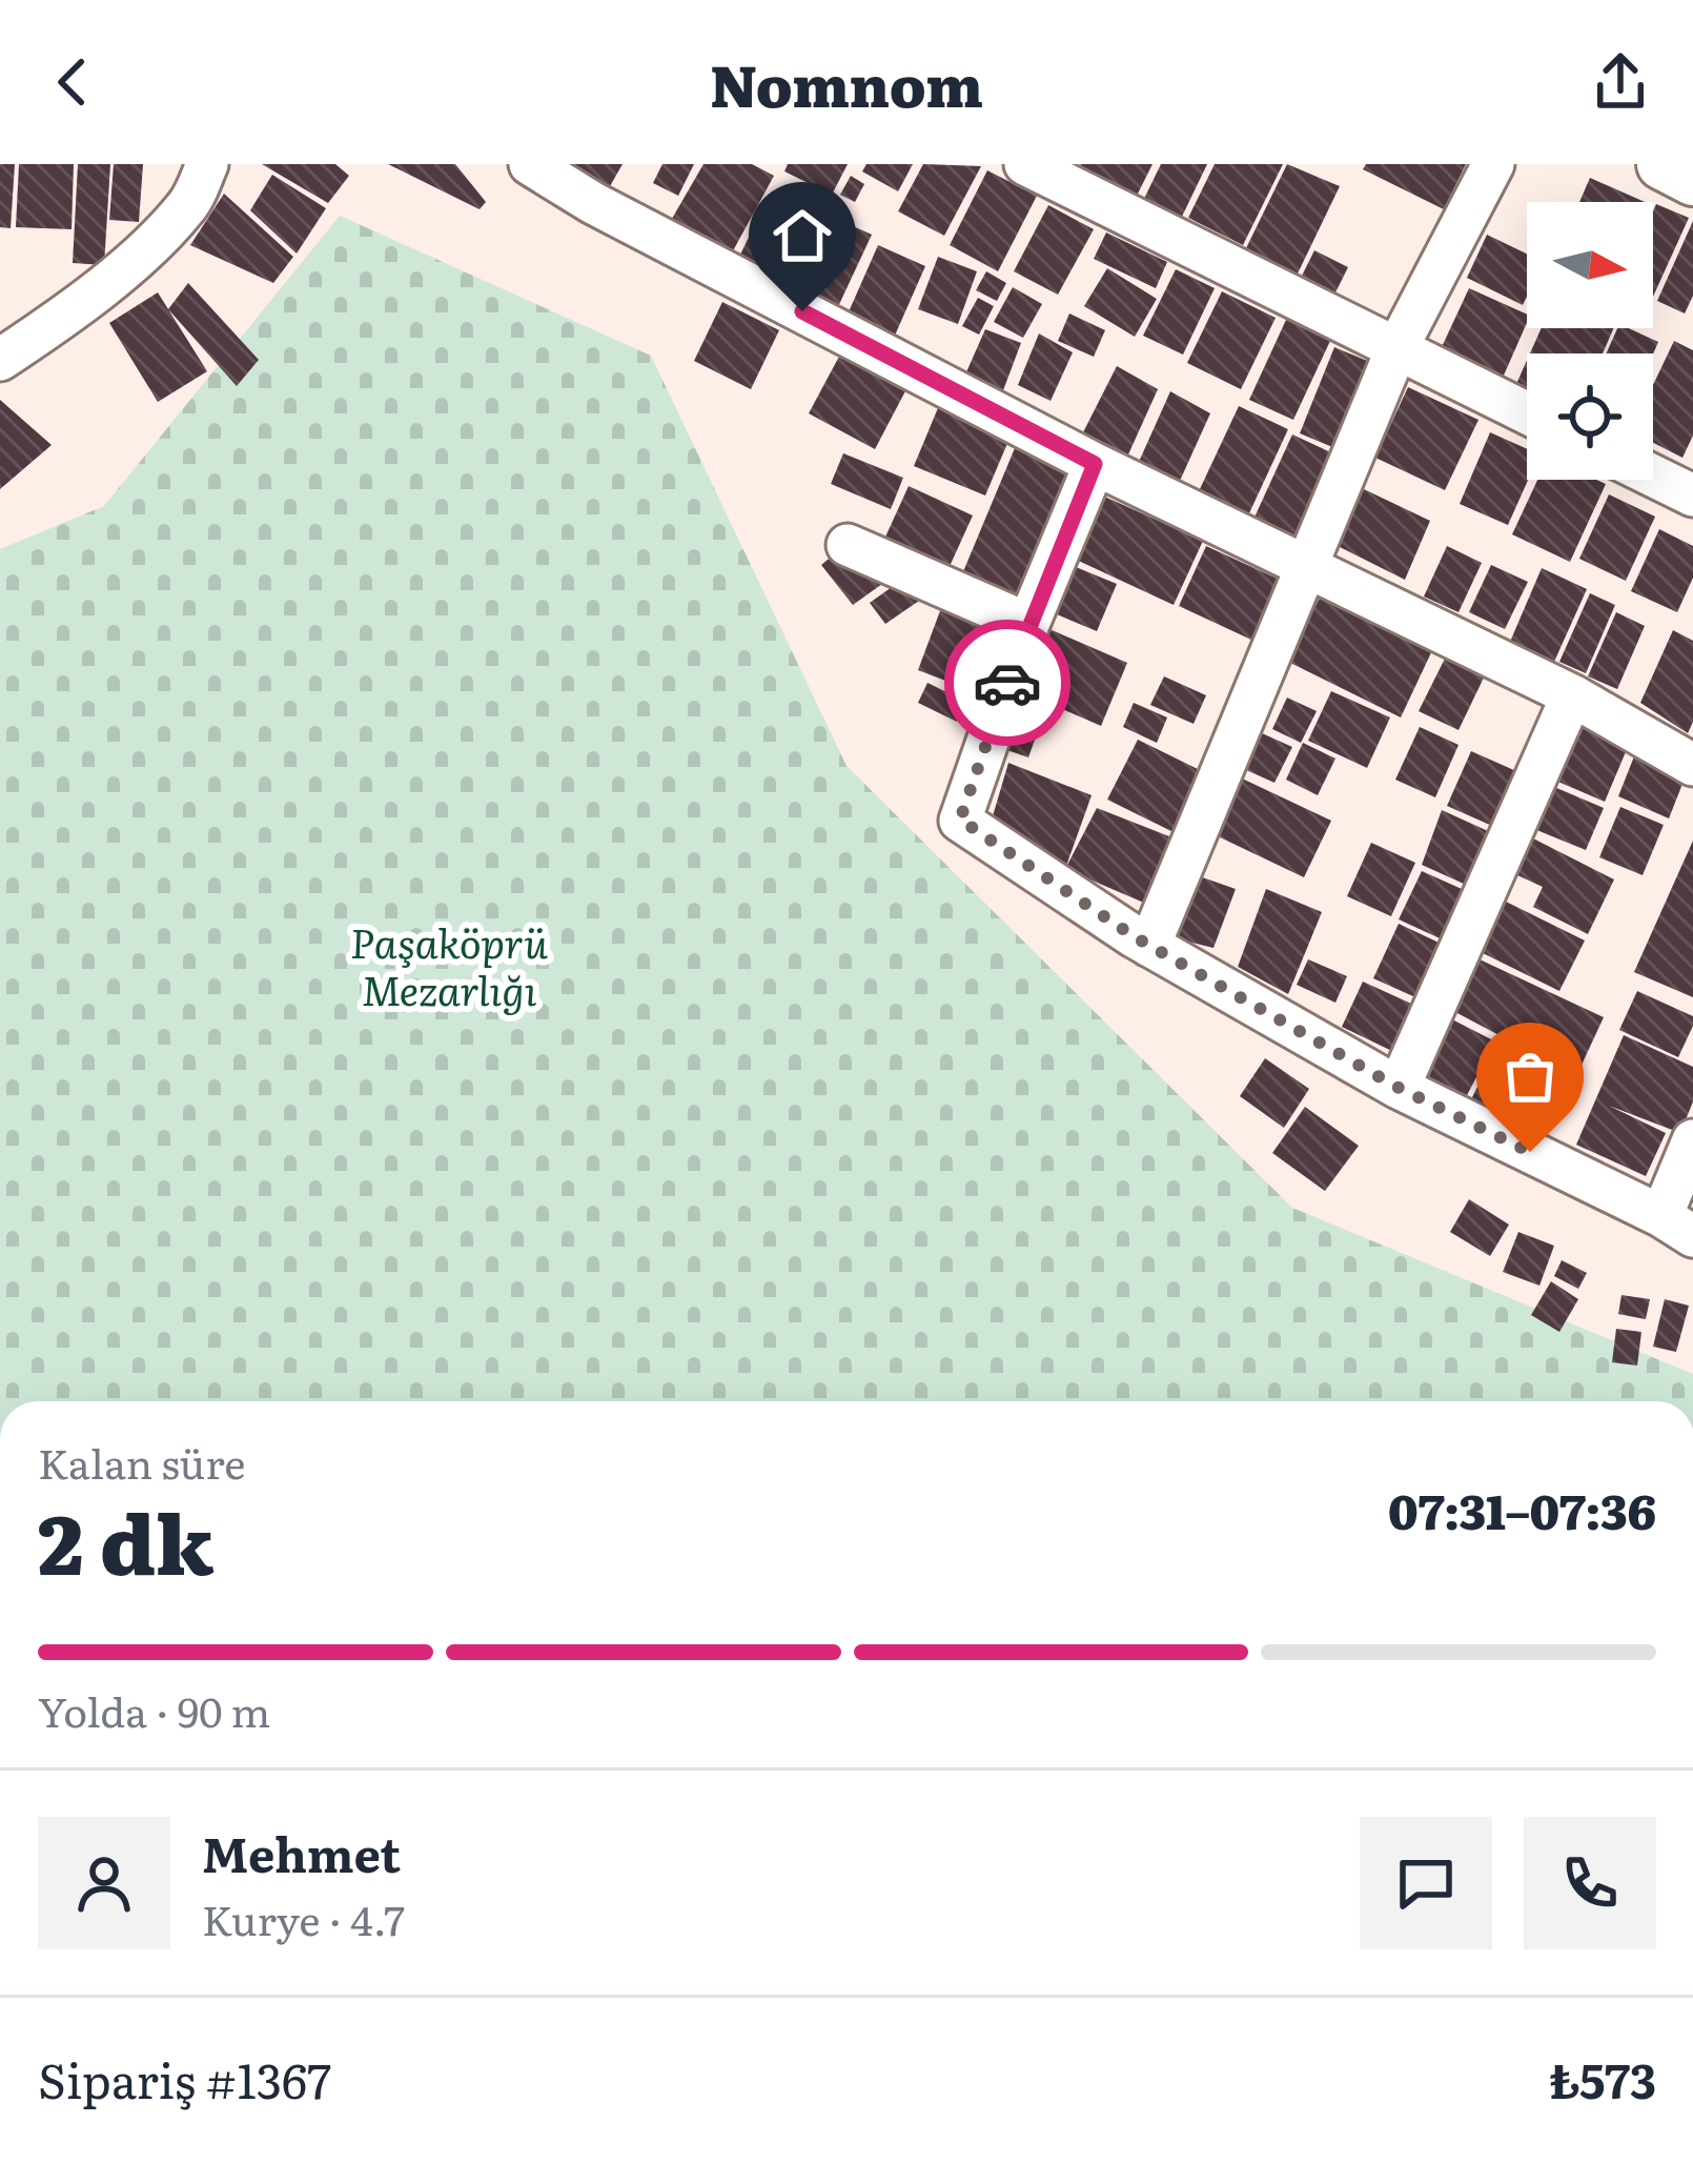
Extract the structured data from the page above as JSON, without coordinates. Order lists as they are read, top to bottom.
{
  "parks": ["Paşaköprü Mezarlığı"],
  "north": "right",
  "page": {
    "header": "Nomnom",
    "heading": ["2 dk", "Kalan süre", "07:31–07:36"],
    "panel": [
      "Mehmet",
      "Kurye · 4.7",
      "Sipariş #1367",
      "₺573"
    ],
    "bar": "Yolda · 90 m"
  }
}
